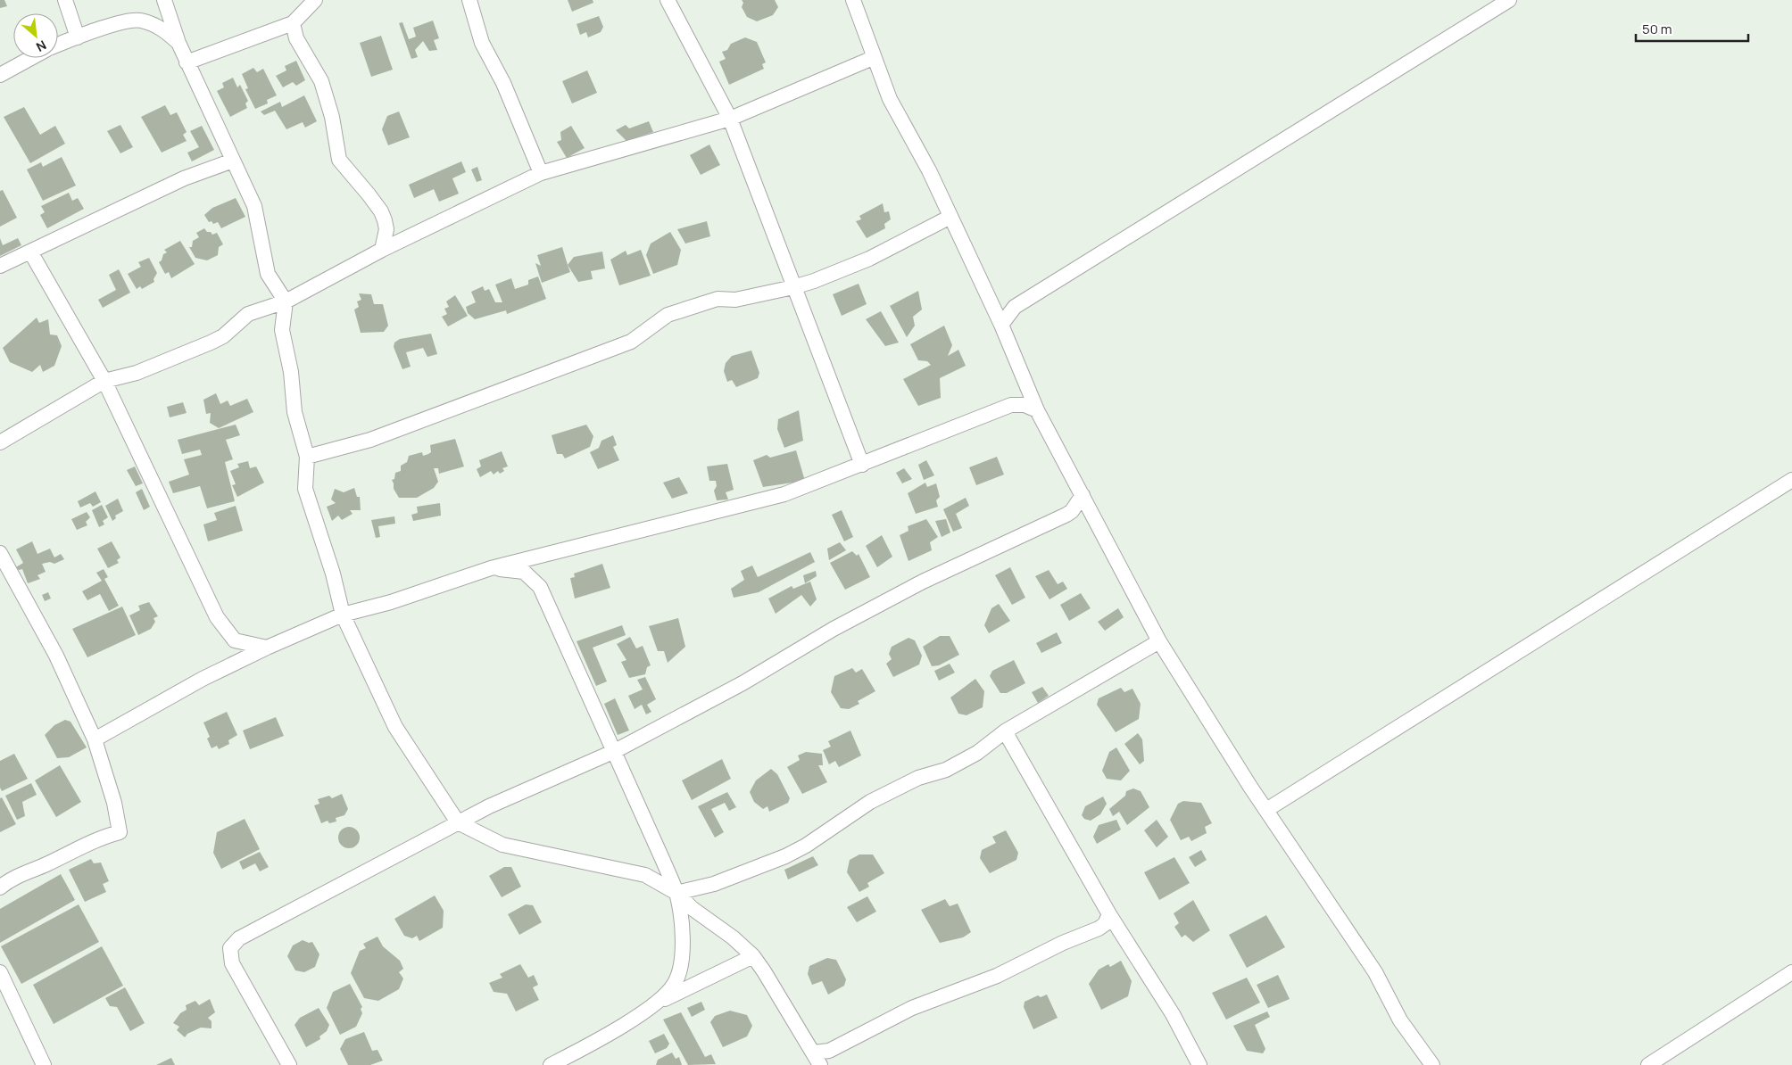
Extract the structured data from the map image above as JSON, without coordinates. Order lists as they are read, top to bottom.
{
  "scale_bar": "50 m",
  "north": "bottom right"
}
